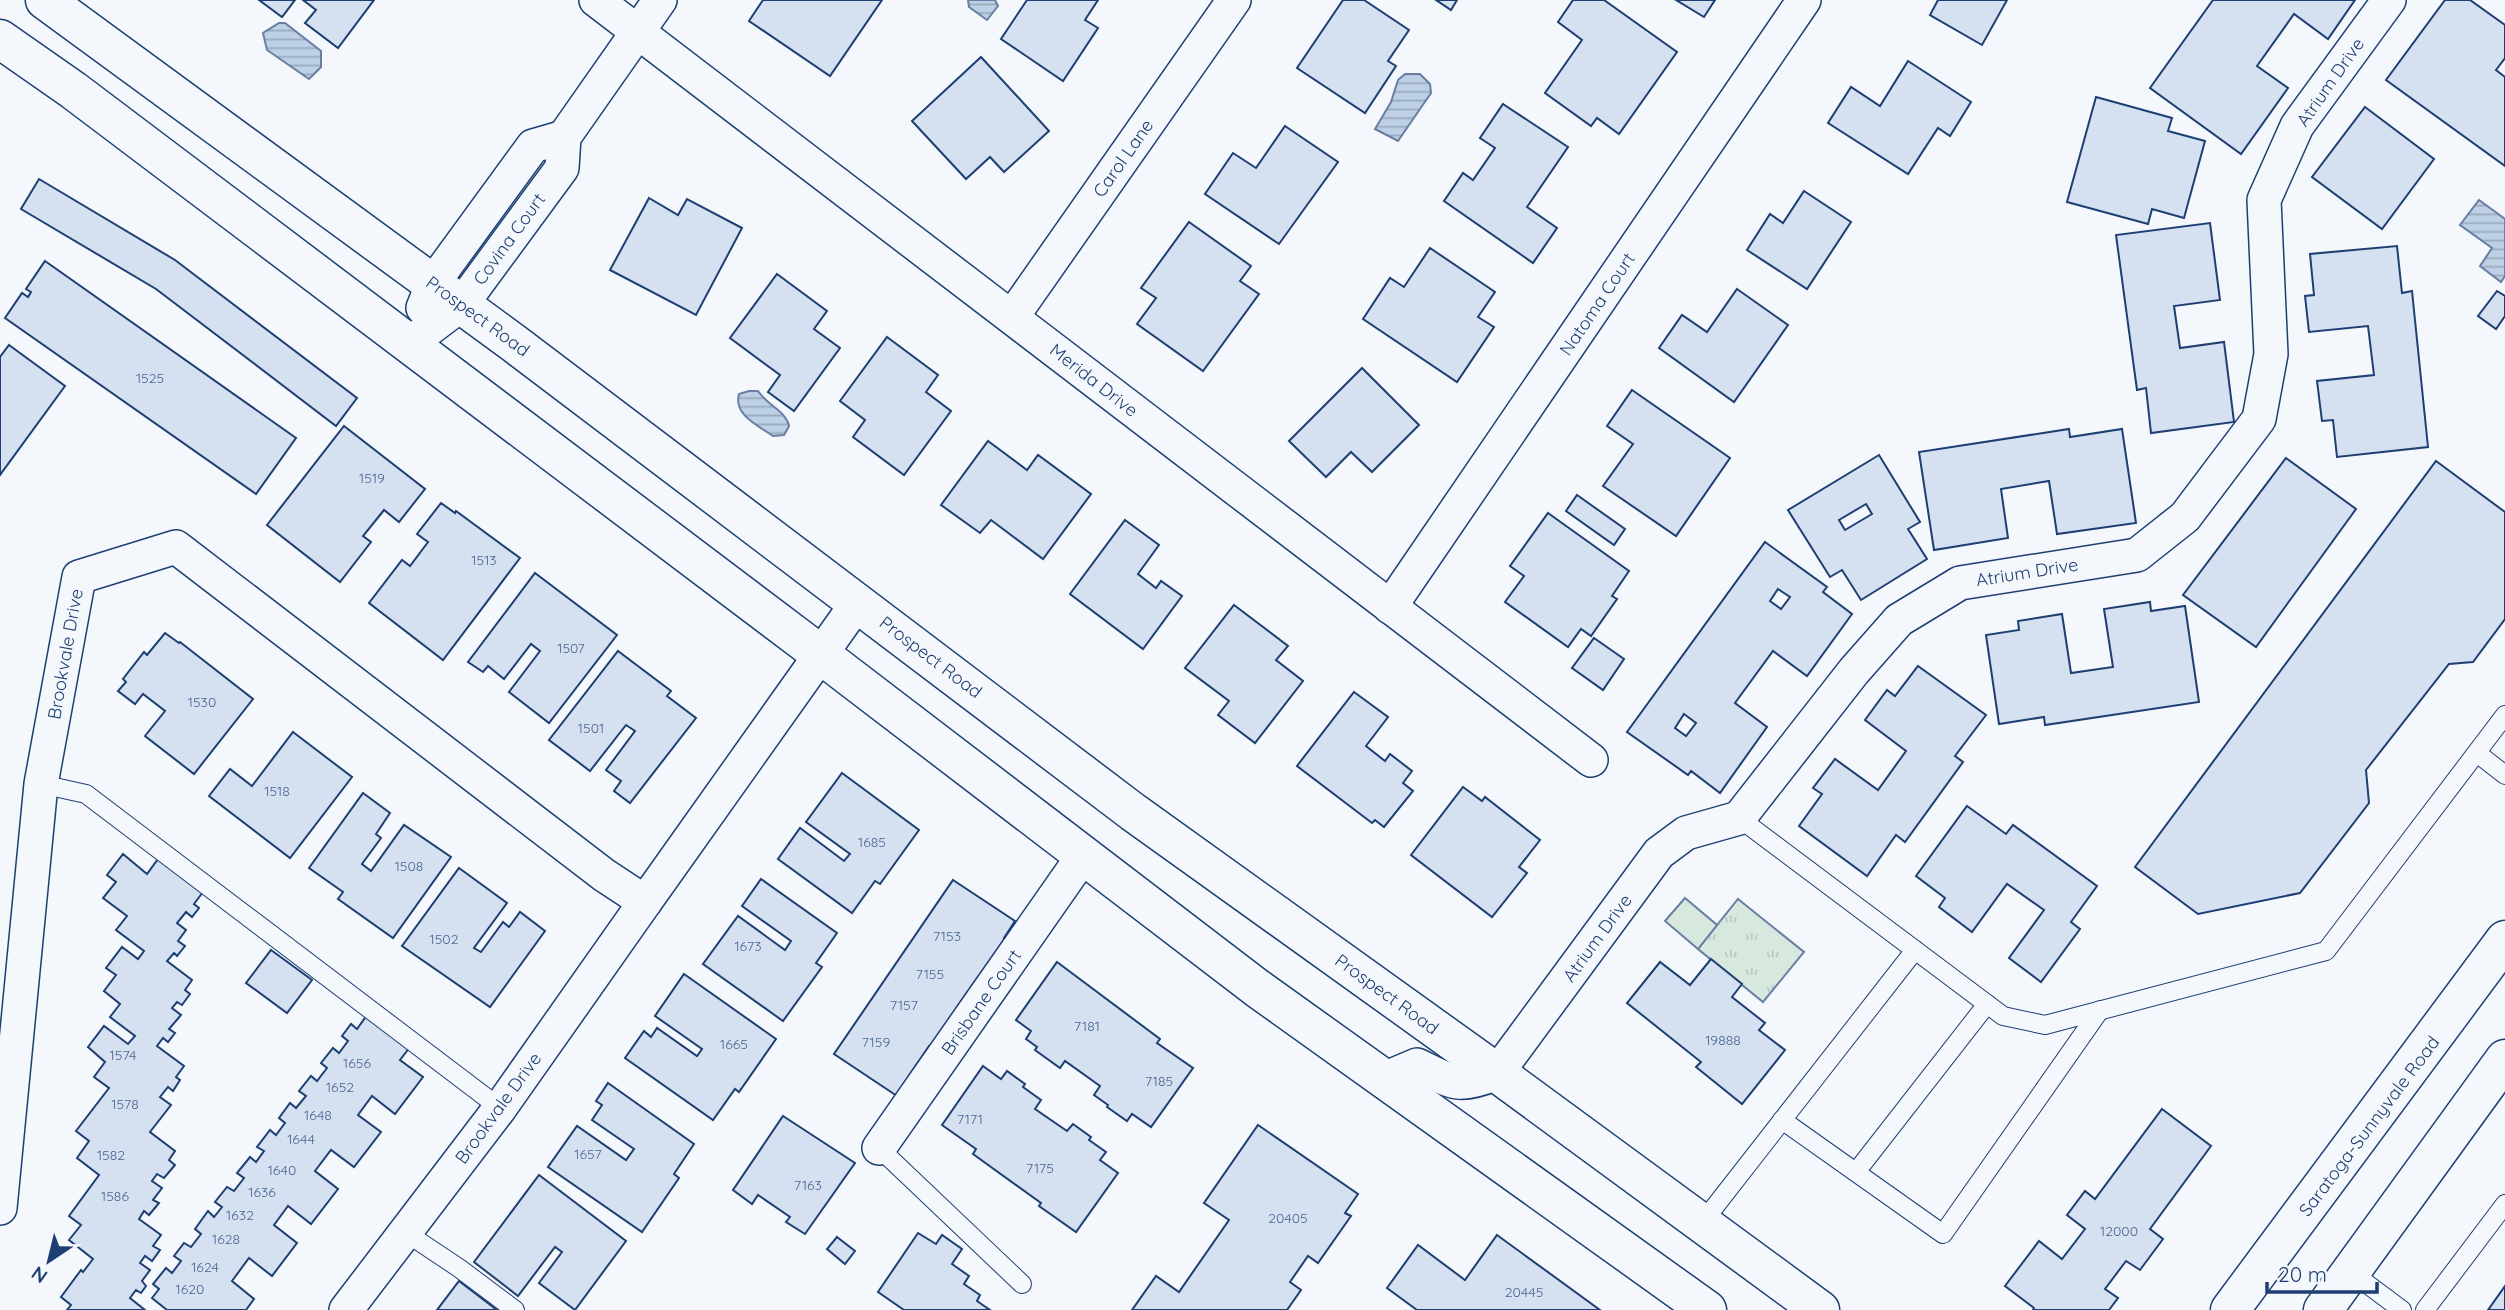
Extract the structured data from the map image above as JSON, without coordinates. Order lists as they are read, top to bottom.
{
  "streets": {
    "main road": ["Prospect Road", "Saratoga-Sunnyvale Road"],
    "street": [
      "Atrium Drive",
      "Carol Lane",
      "Covina Court",
      "Natoma Court",
      "Merida Drive",
      "Brookvale Drive",
      "Brisbane Court"
    ]
  },
  "crossings": [
    ["Atrium Drive", "Prospect Road"],
    ["Carol Lane", "Merida Drive"],
    ["Covina Court", "Prospect Road"],
    ["Covina Court", "Merida Drive"],
    ["Natoma Court", "Merida Drive"],
    ["Prospect Road", "Brookvale Drive"]
  ],
  "house_numbers": [
    "1525",
    "1519",
    "1513",
    "1507",
    "1530",
    "1501",
    "1518",
    "1685",
    "1508",
    "7153",
    "1502",
    "1673",
    "7155",
    "7157",
    "7181",
    "19888",
    "7159",
    "1665",
    "1574",
    "1656",
    "7185",
    "1652",
    "1578",
    "1648",
    "7171",
    "1644",
    "1657",
    "1582",
    "7175",
    "1640",
    "7163",
    "1636",
    "1586",
    "1632",
    "20405",
    "12000",
    "1628",
    "1624",
    "1620",
    "20445"
  ],
  "scale_bar": "20 m",
  "north": "bottom left"
}
